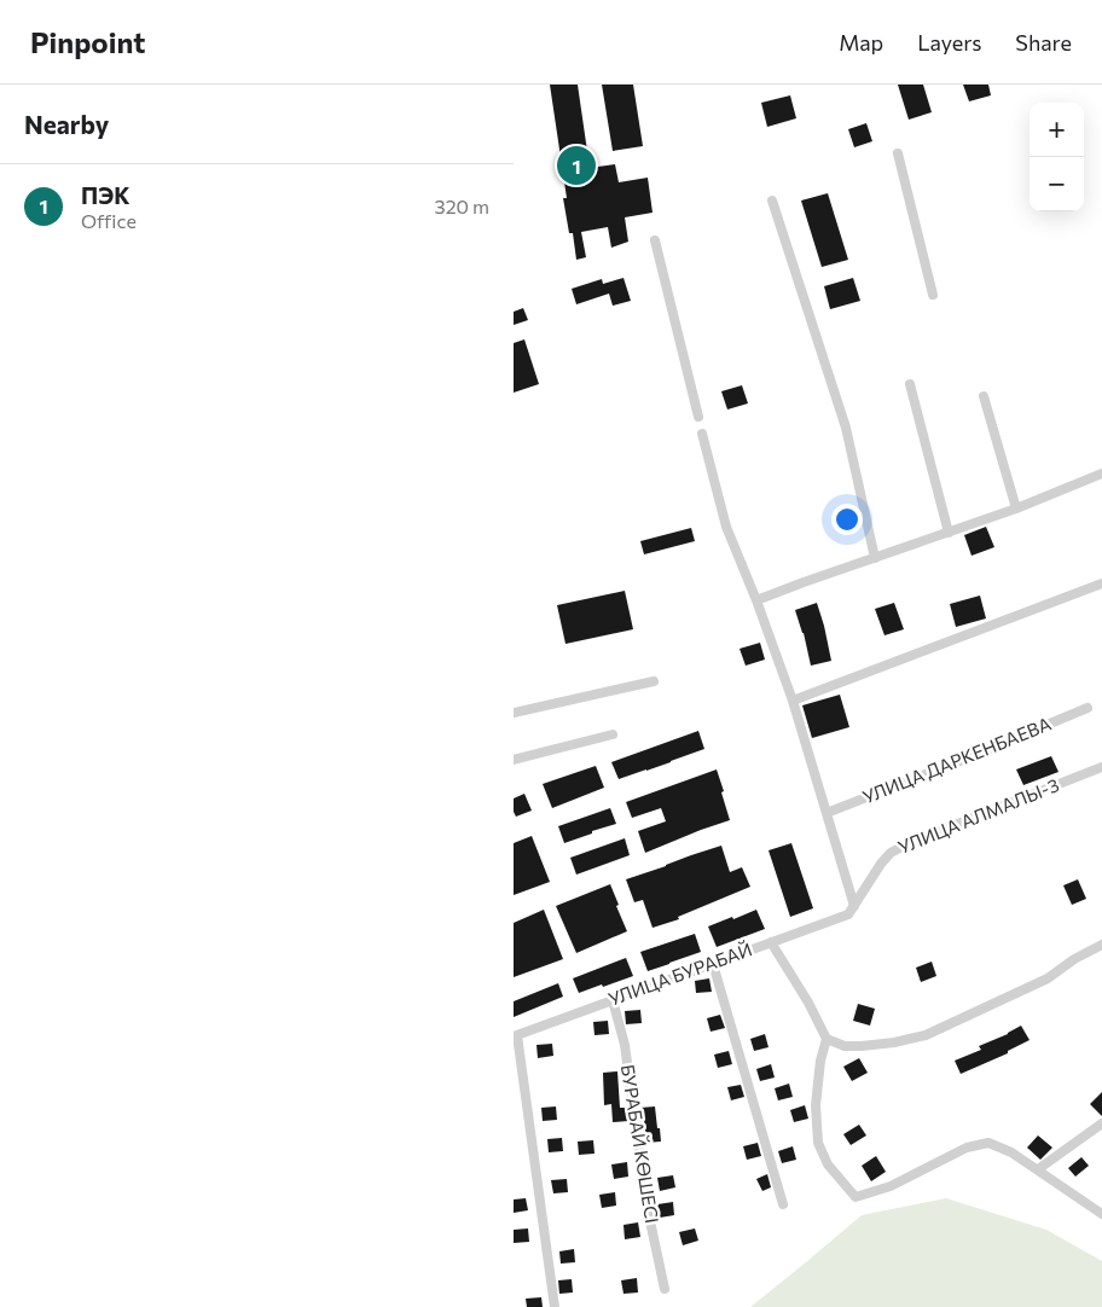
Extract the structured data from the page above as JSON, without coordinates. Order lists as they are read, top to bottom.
{
  "streets": {
    "street": [
      "УЛИЦА ДАРКЕНБАЕВА",
      "УЛИЦА АЛМАЛЫ-3",
      "УЛИЦА БУРАБАЙ",
      "БУРАБАЙ КӨШЕСІ"
    ]
  },
  "crossings": [
    ["УЛИЦА АЛМАЛЫ-3", "УЛИЦА БУРАБАЙ"],
    ["УЛИЦА БУРАБАЙ", "БУРАБАЙ КӨШЕСІ"]
  ],
  "page": {
    "header": "Pinpoint",
    "nav": ["Map", "Layers", "Share"],
    "heading": "Nearby",
    "map_buttons": ["+", "−"],
    "pins": "1",
    "list": [
      {
        "mark": "1",
        "name": "ПЭК",
        "note": "Office",
        "value": "320 m"
      }
    ]
  }
}
